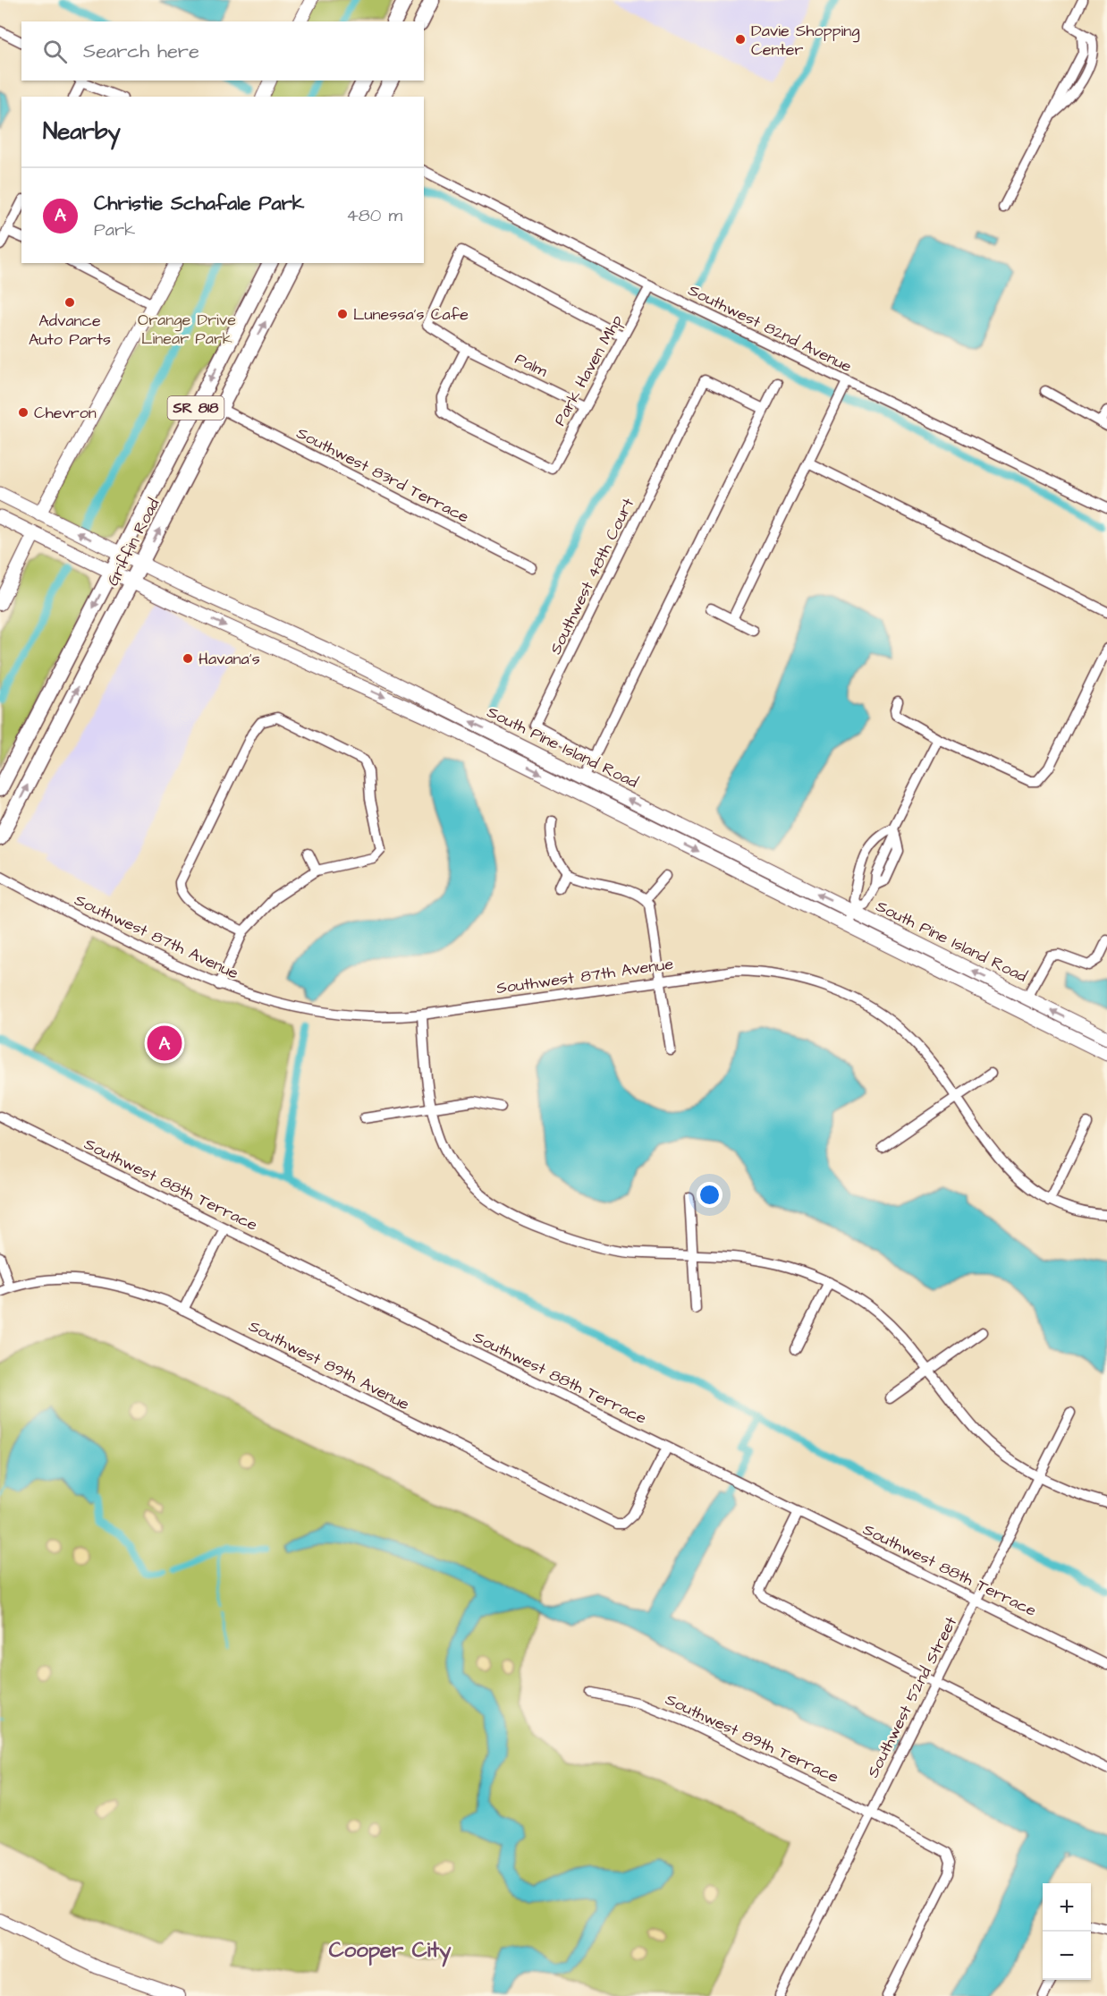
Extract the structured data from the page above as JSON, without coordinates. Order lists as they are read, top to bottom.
{
  "streets": {
    "main road": ["SR 818", "Griffin Road", "South Pine Island Road"],
    "street": [
      "Southwest 82nd Avenue",
      "Palm",
      "Park Haven Mhp",
      "Southwest 83rd Terrace",
      "Southwest 48th Court",
      "Southwest 87th Avenue",
      "Southwest 88th Terrace",
      "Southwest 89th Avenue",
      "Southwest 52nd Street",
      "Southwest 89th Terrace"
    ]
  },
  "crossings": [
    ["Southwest 82nd Avenue", "Park Haven Mhp"],
    ["Palm", "Park Haven Mhp"],
    ["Southwest 83rd Terrace", "Griffin Road"],
    ["Griffin Road", "South Pine Island Road"],
    ["Southwest 88th Terrace", "Southwest 89th Avenue"],
    ["Southwest 88th Terrace", "Southwest 52nd Street"],
    ["Southwest 52nd Street", "Southwest 89th Terrace"]
  ],
  "districts": ["Cooper City"],
  "parks": ["Orange Drive Linear Park"],
  "places": [
    "Davie Shopping Center",
    "Advance Auto Parts",
    "Lunessa’s Cafe",
    "Chevron",
    "Havana's"
  ],
  "page": {
    "search": "Search here",
    "heading": "Nearby",
    "list": [
      {
        "mark": "A",
        "name": "Christie Schafale Park",
        "note": "Park",
        "value": "480 m"
      }
    ],
    "pins": "A",
    "map_buttons": ["+", "−"]
  }
}
